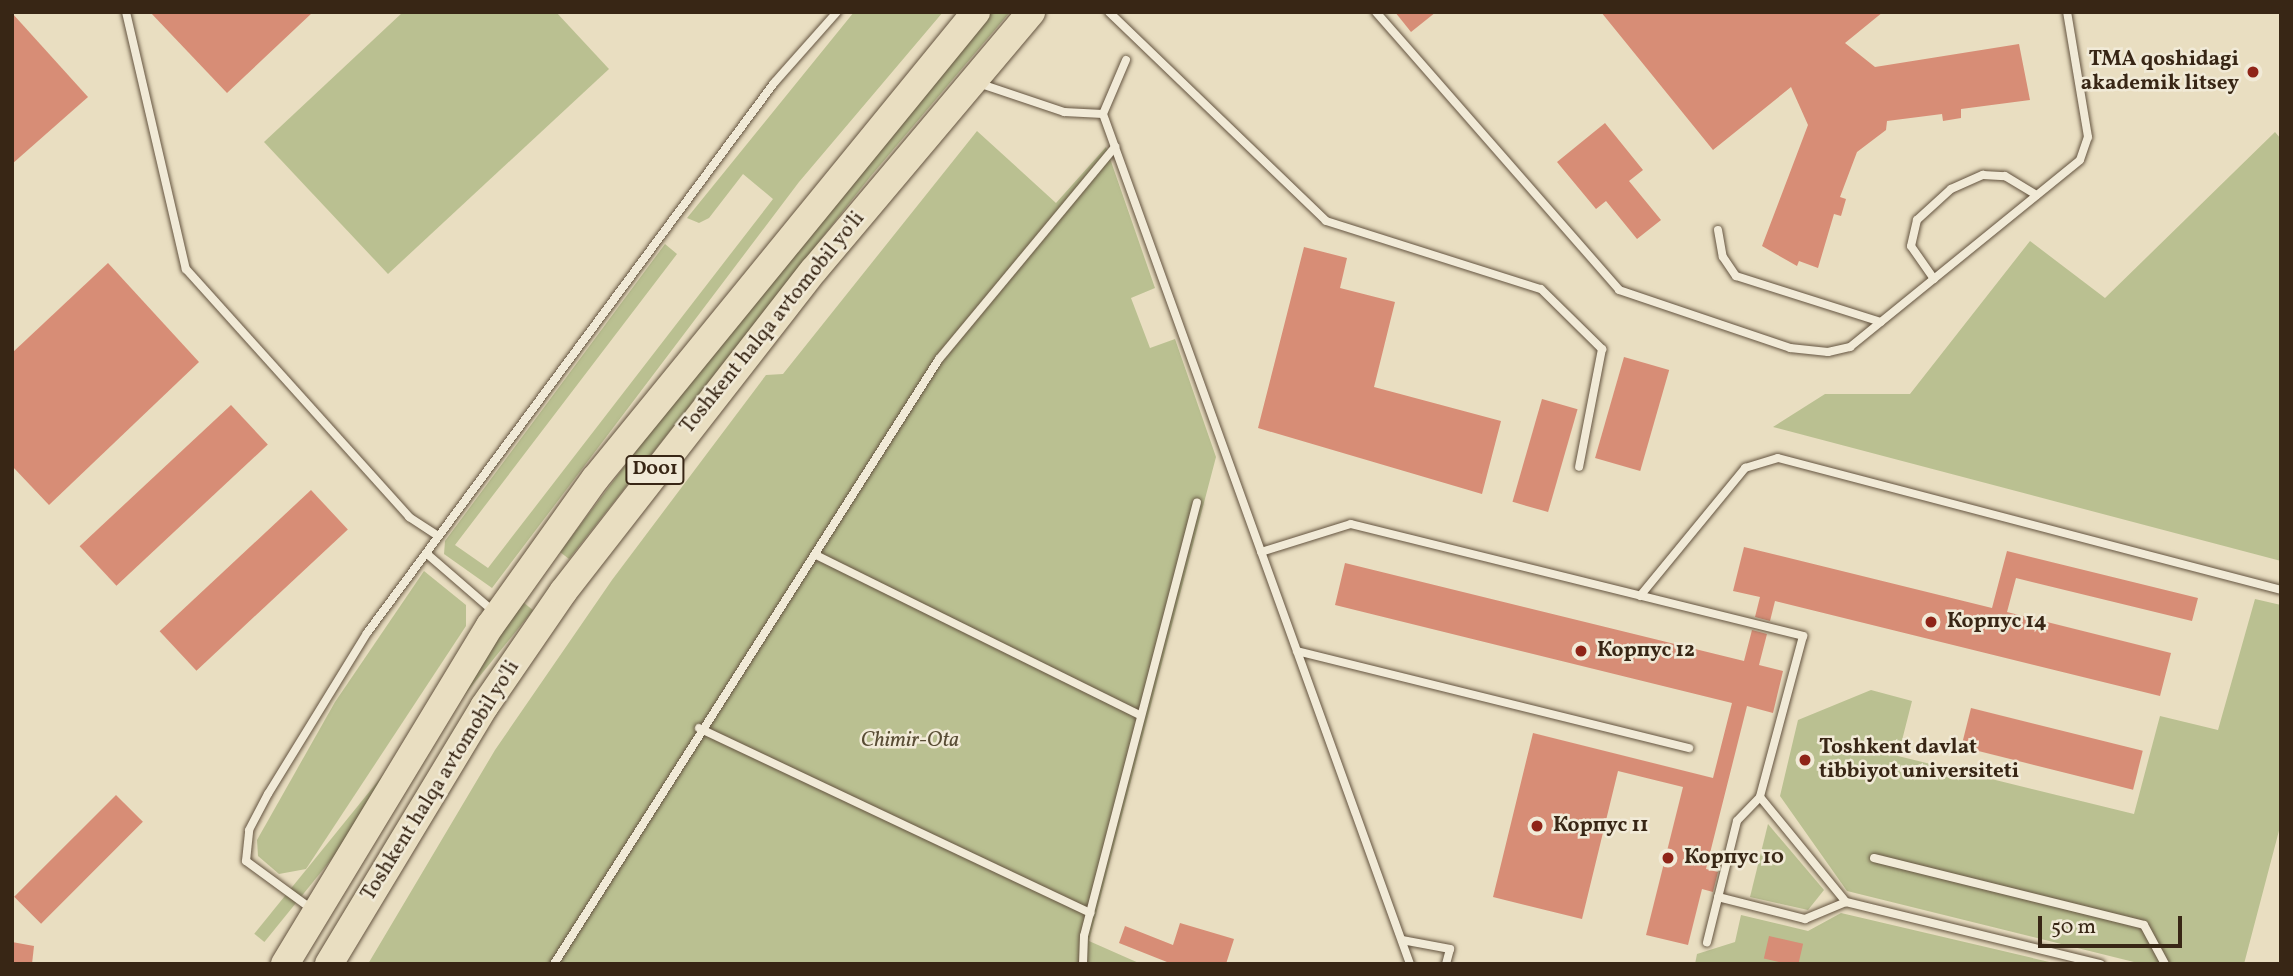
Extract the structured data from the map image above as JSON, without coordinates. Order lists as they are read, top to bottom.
{
  "streets": {
    "highway": ["Toshkent halqa avtomobil yo'li", "D001"]
  },
  "parks": ["Chimir-Ota"],
  "places": [
    "TMA qoshidagi akademik litsey",
    "Корпус 14",
    "Корпус 12",
    "Toshkent davlat tibbiyot universiteti",
    "Корпус 11",
    "Корпус 10"
  ],
  "scale_bar": "50 m"
}
